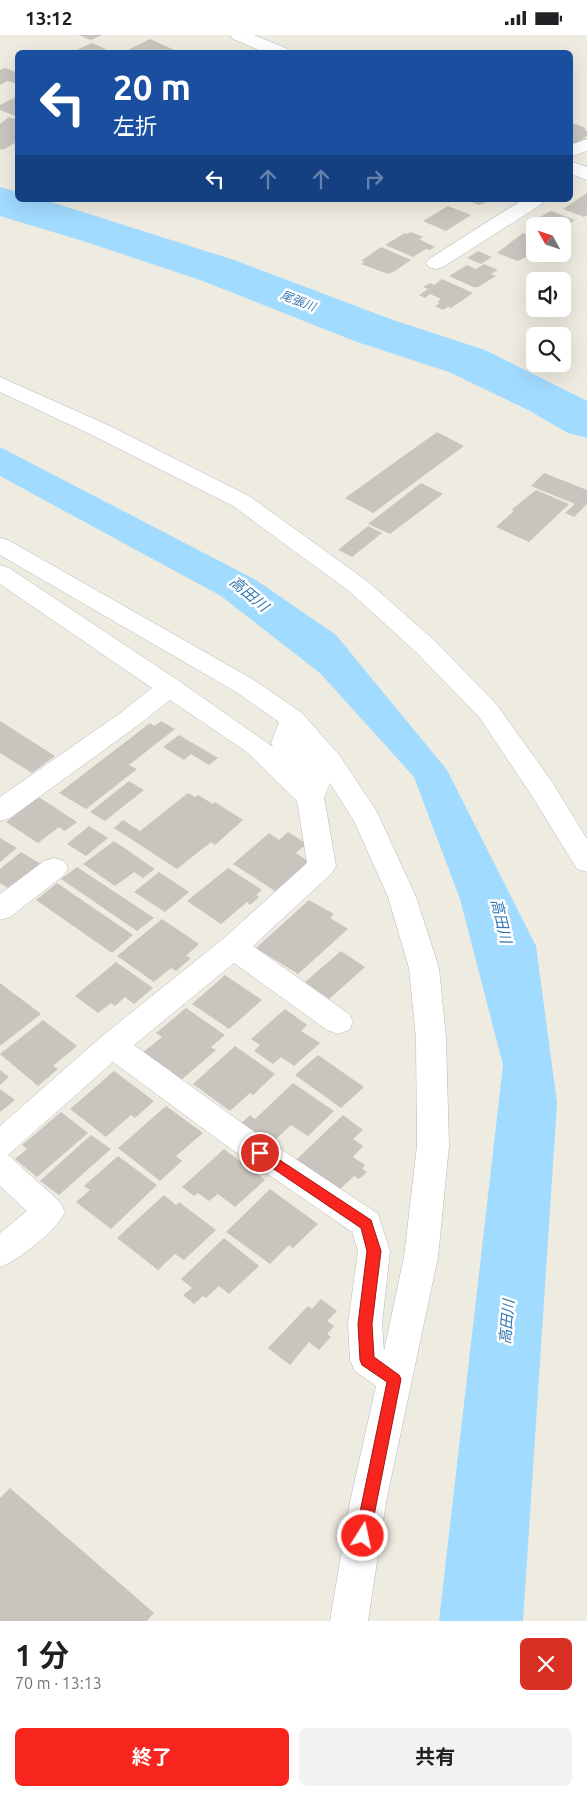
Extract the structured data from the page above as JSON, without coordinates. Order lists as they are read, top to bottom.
{
  "water": ["尾張川", "高田川"],
  "north": "top left",
  "page": {
    "status": "13:12",
    "turn": ["20 m", "左折"],
    "heading": ["1 分", "70 m · 13:13"],
    "buttons": ["終了", "共有"]
  }
}
